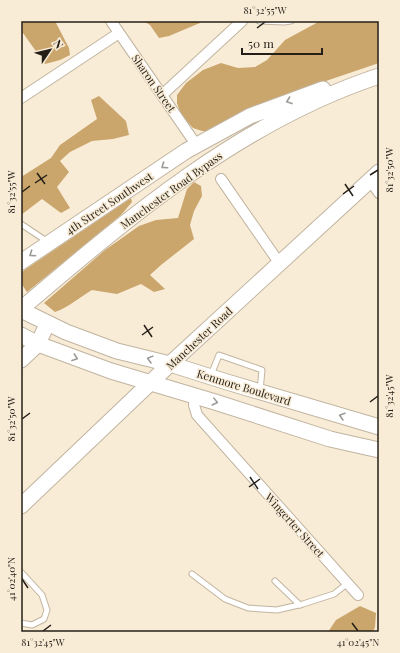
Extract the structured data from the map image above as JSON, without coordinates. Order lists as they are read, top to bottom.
{
  "streets": {
    "main road": [
      "Manchester Road Bypass",
      "4th Street Southwest",
      "Manchester Road",
      "Kenmore Boulevard"
    ],
    "street": ["Sharon Street", "Wingerter Street"]
  },
  "crossings": [
    ["Sharon Street", "4th Street Southwest"],
    ["Manchester Road Bypass", "4th Street Southwest"],
    ["Manchester Road Bypass", "Kenmore Boulevard"],
    ["Manchester Road", "Kenmore Boulevard"],
    ["Kenmore Boulevard", "Wingerter Street"]
  ],
  "one_way": ["4th Street Southwest"],
  "scale_bar": "50 m",
  "north": "top right",
  "coordinates": [
    "81°32'55\"W",
    "81°32'50\"W",
    "81°32'45\"W",
    "41°02'40\"N",
    "41°02'45\"N"
  ]
}
